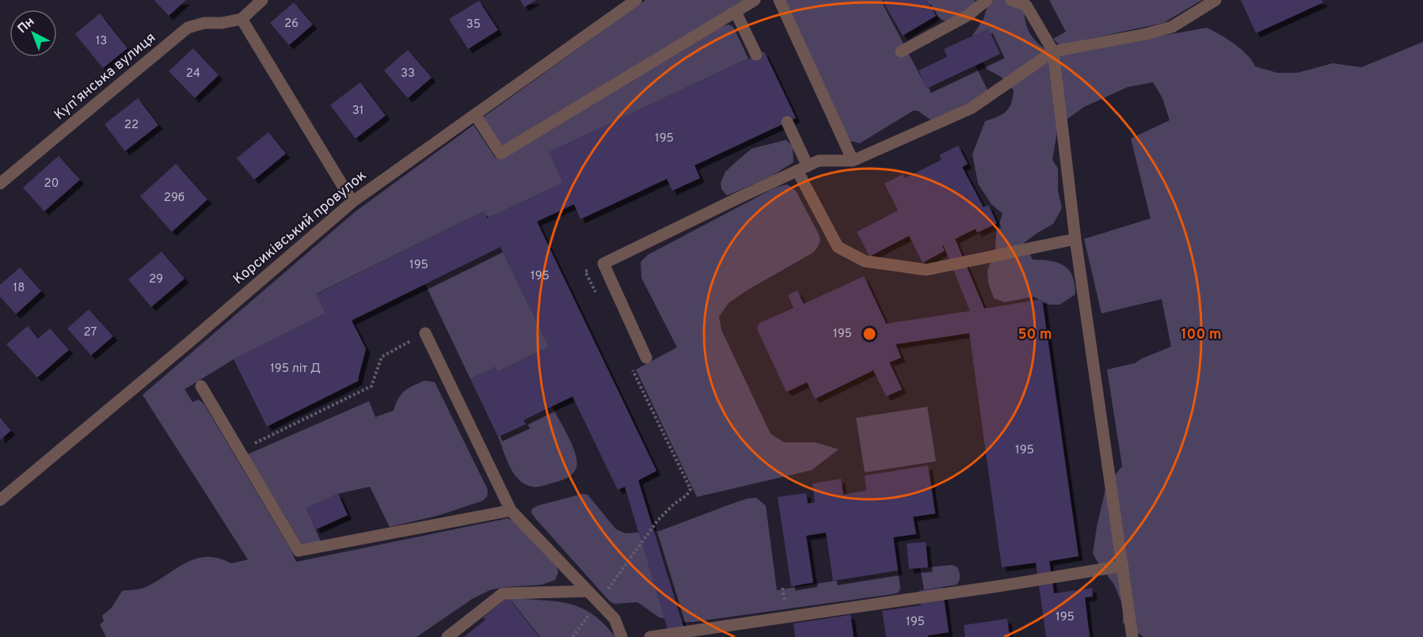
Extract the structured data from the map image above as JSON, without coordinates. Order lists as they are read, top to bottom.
{
  "streets": {
    "street": ["Куп’янська вулиця", "Корсиківський провулок"]
  },
  "house_numbers": [
    "26",
    "35",
    "13",
    "24",
    "33",
    "31",
    "22",
    "195",
    "20",
    "29б",
    "195",
    "195",
    "29",
    "18",
    "27",
    "195",
    "195 літ Д",
    "195",
    "195",
    "195"
  ],
  "north": "top left",
  "rings": ["50 m", "100 m"]
}
